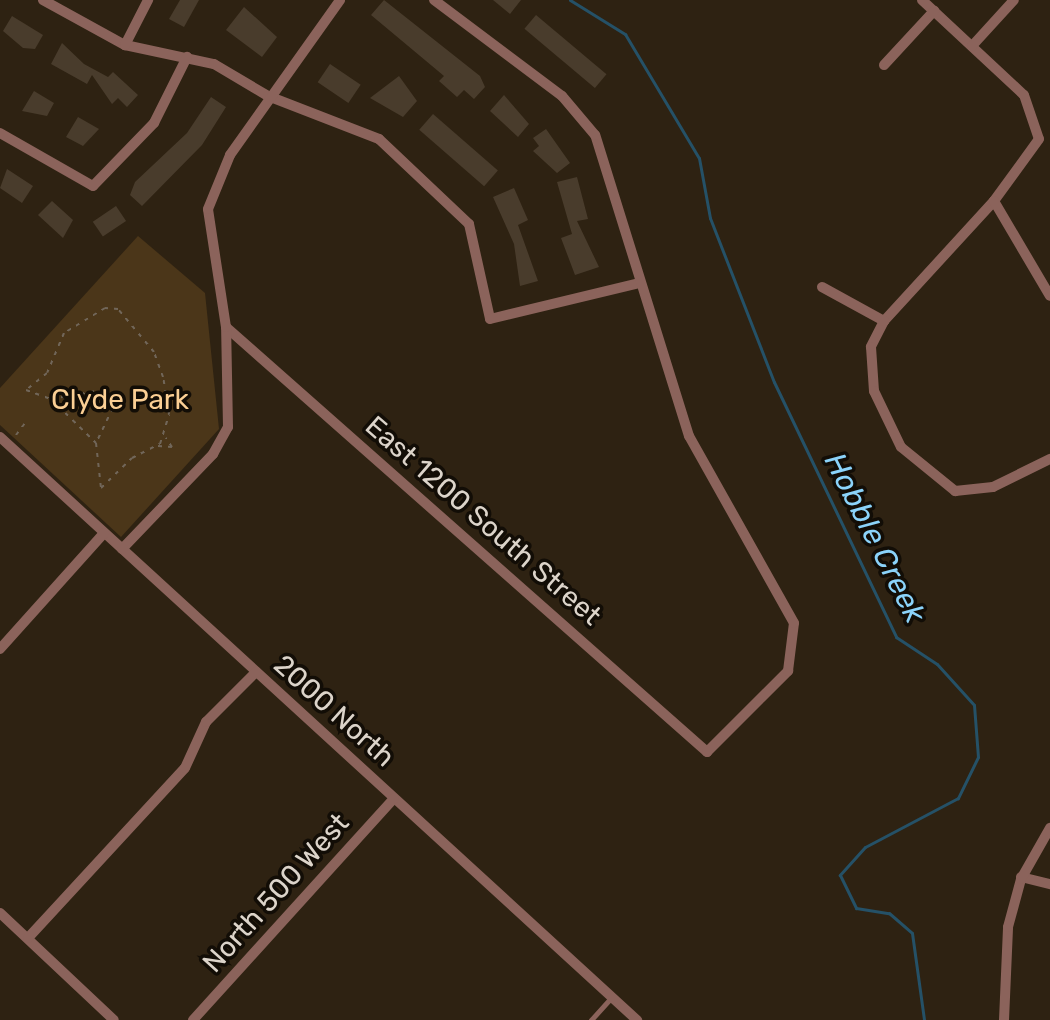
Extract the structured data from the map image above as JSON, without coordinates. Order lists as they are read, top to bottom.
{
  "streets": {
    "street": ["East 1200 South Street", "2000 North", "North 500 West"]
  },
  "crossings": [
    ["2000 North", "North 500 West"]
  ],
  "water": ["Hobble Creek"],
  "parks": ["Clyde Park"]
}
